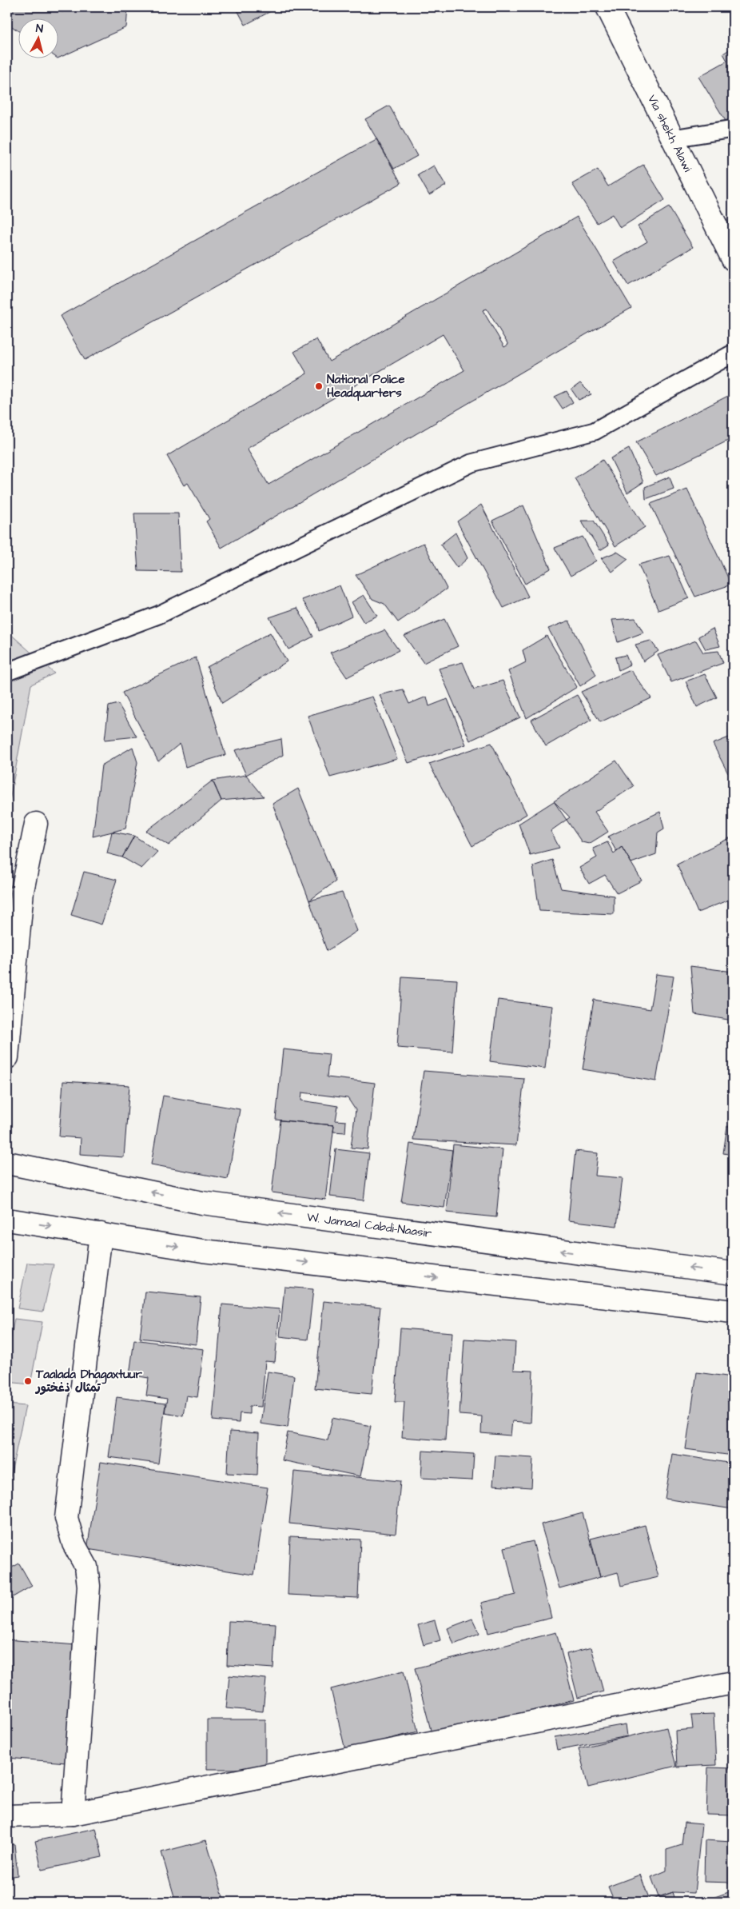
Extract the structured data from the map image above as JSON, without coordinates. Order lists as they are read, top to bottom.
{
  "streets": {
    "main road": ["Via shekh Alawi", "W. Jamaal Cabdi-Naasir"]
  },
  "places": ["National Police Headquarters", "Taalada Dhagaxtuur تمثال ذغختور"],
  "north": "top"
}
